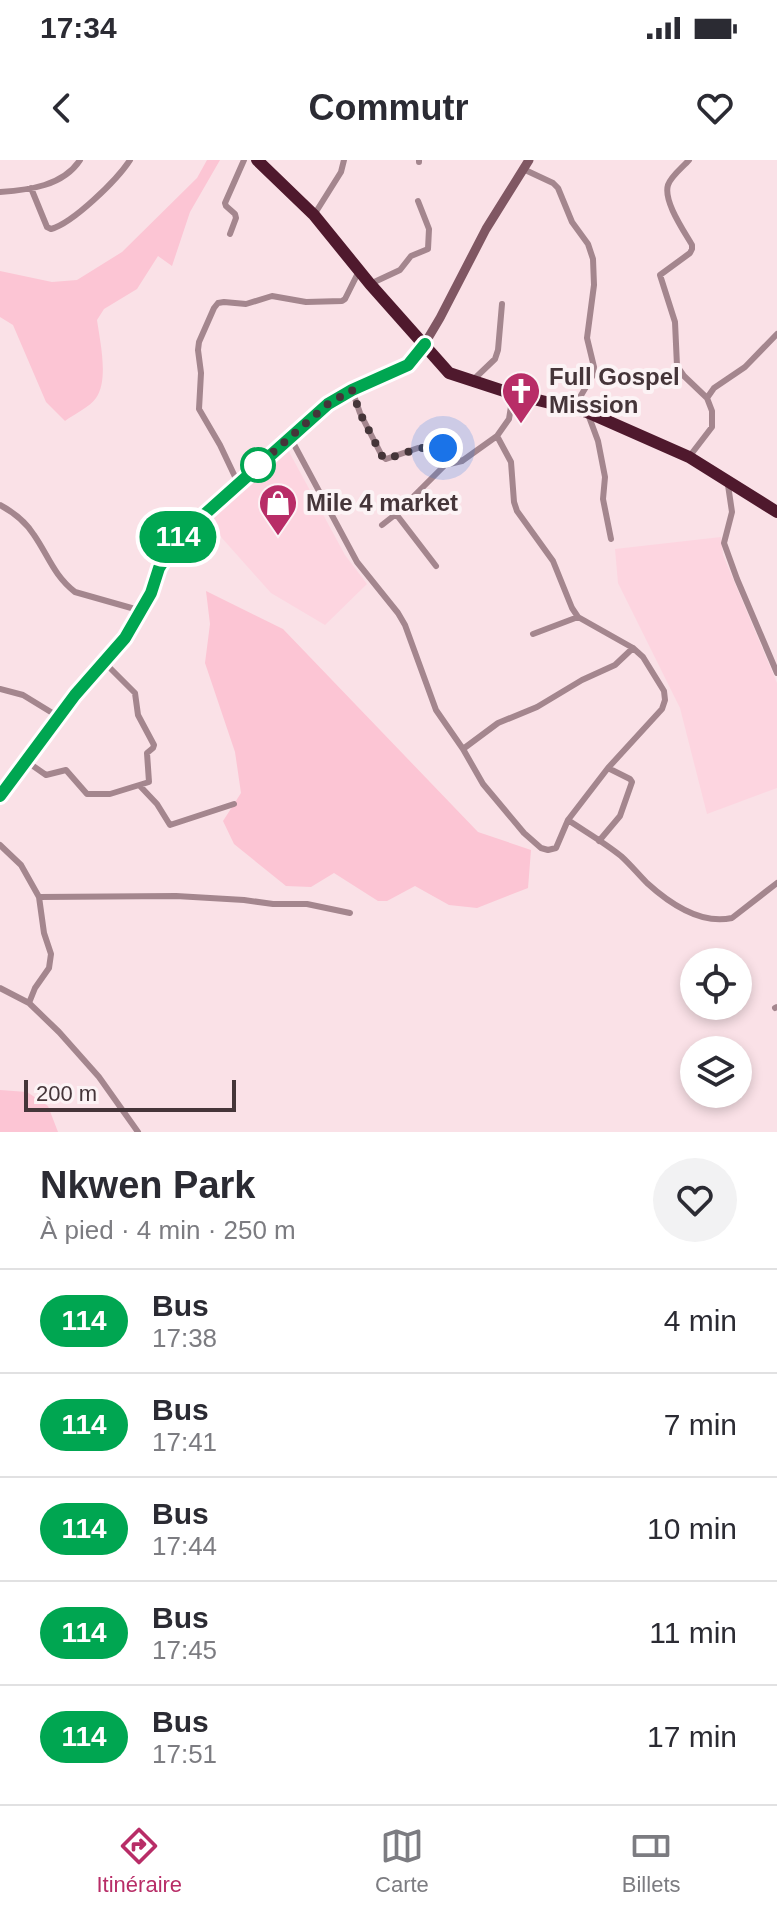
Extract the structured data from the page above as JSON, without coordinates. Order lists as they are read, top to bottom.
{
  "places": {
    "church": ["Full Gospel Mission"],
    "shop": ["Mile 4 market"]
  },
  "lines": ["bus line 114"],
  "scale_bar": "200 m",
  "page": {
    "status": "17:34",
    "header": "Commutr",
    "on_map": "114",
    "scale": "200 m",
    "heading": ["Nkwen Park", "À pied · 4 min · 250 m"],
    "list": [
      {
        "mark": "114",
        "name": "Bus",
        "note": "17:38",
        "value": "4 min"
      },
      {
        "mark": "114",
        "name": "Bus",
        "note": "17:41",
        "value": "7 min"
      },
      {
        "mark": "114",
        "name": "Bus",
        "note": "17:44",
        "value": "10 min"
      },
      {
        "mark": "114",
        "name": "Bus",
        "note": "17:45",
        "value": "11 min"
      },
      {
        "mark": "114",
        "name": "Bus",
        "note": "17:51",
        "value": "17 min"
      }
    ],
    "tabs": ["Itinéraire", "Carte", "Billets"]
  }
}
